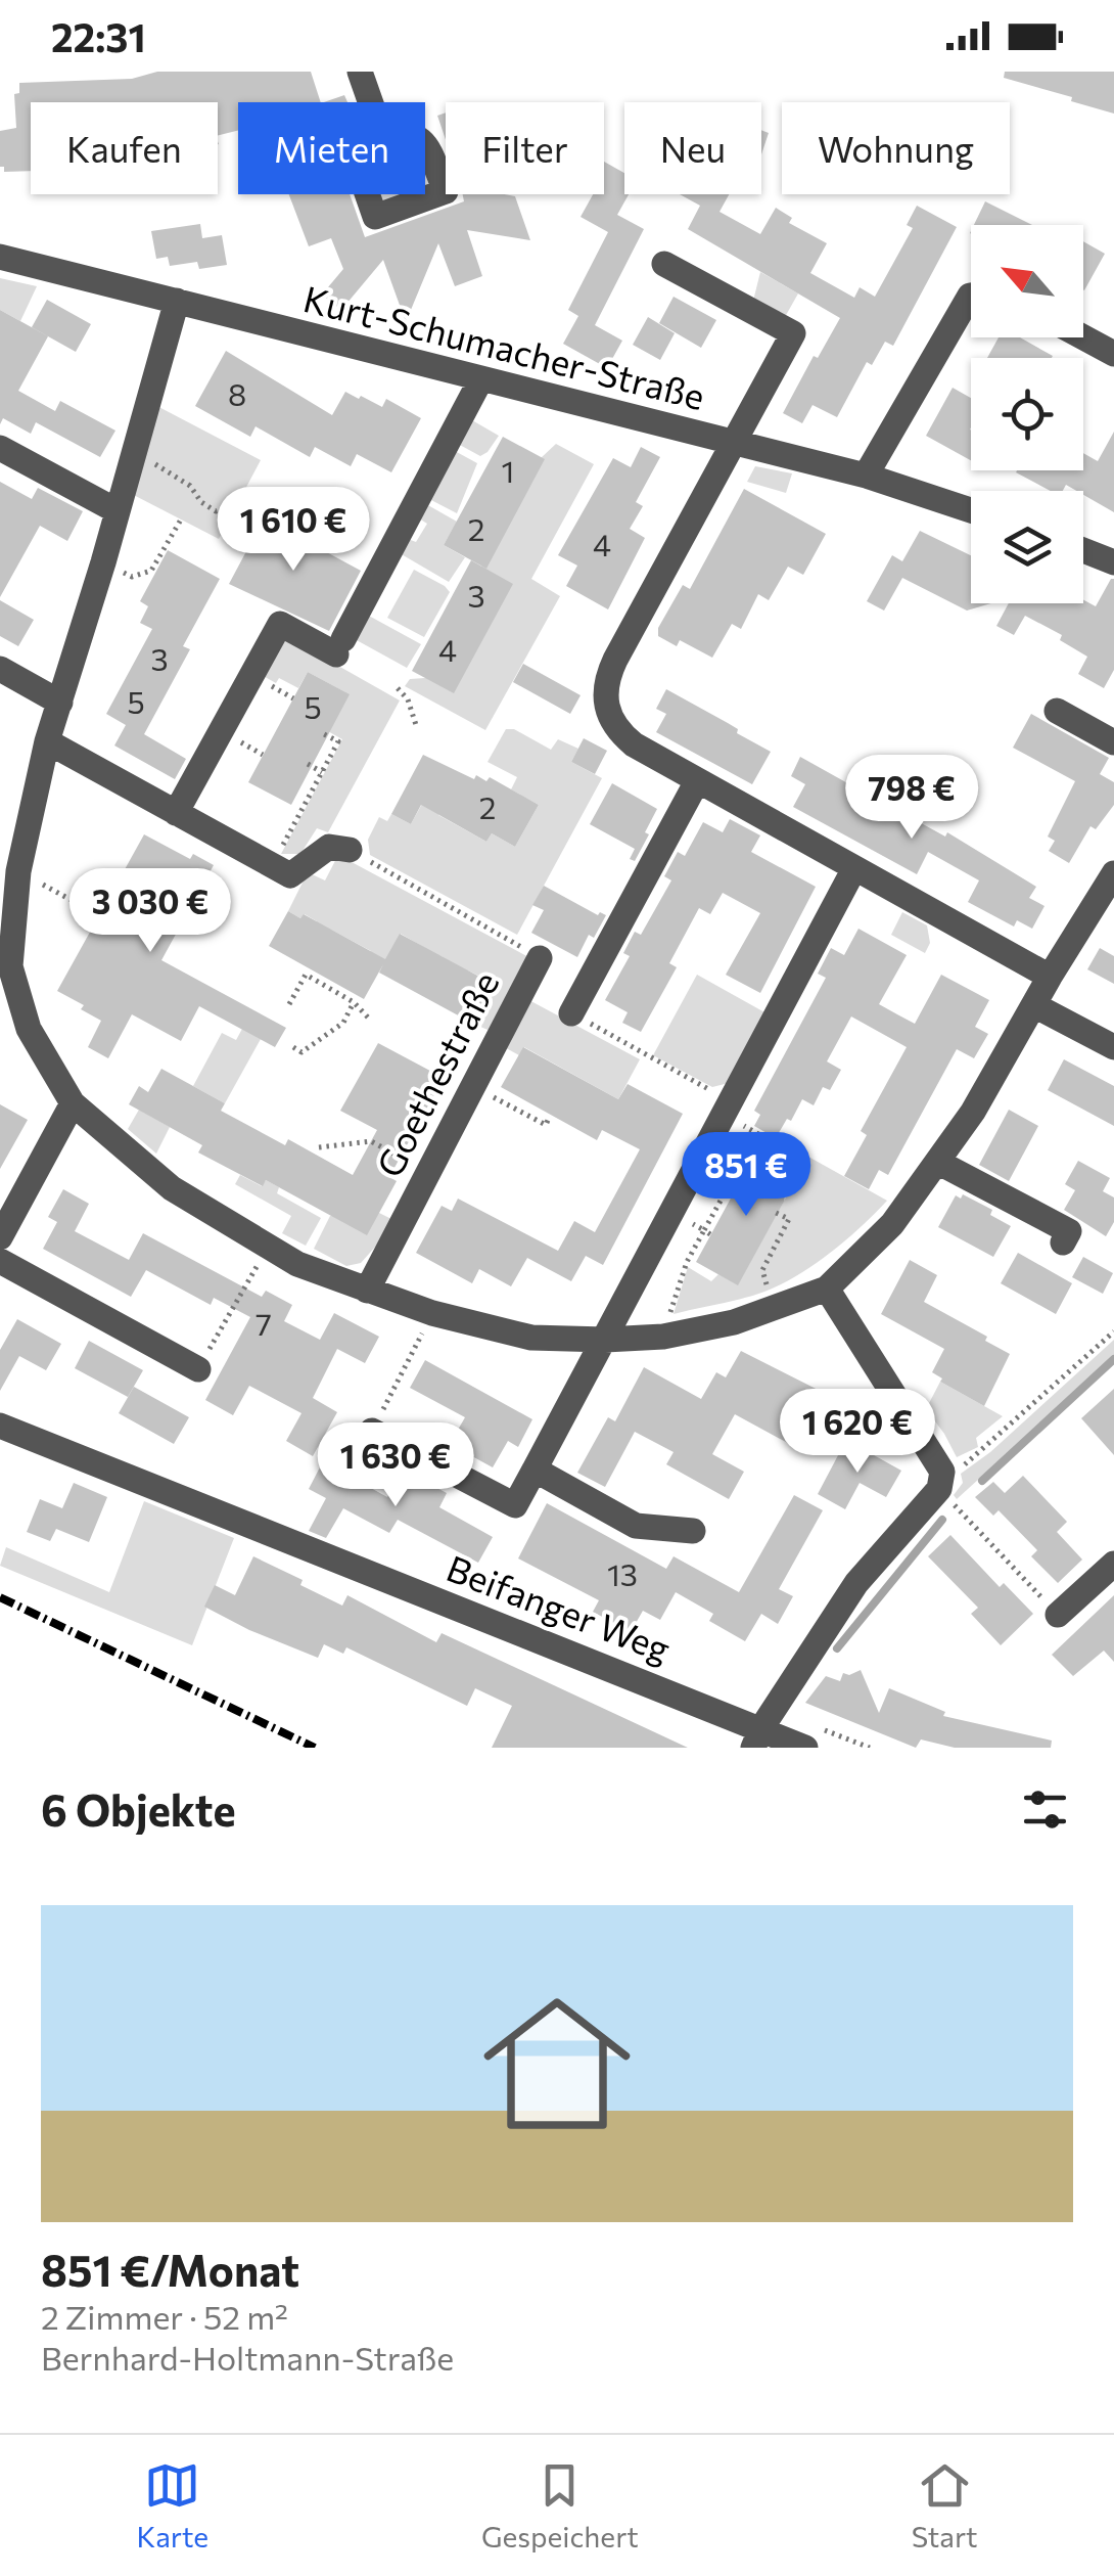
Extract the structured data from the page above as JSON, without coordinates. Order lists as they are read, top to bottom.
{
  "streets": {
    "street": ["Kurt-Schumacher-Straße", "Goethestraße", "Beifanger Weg"]
  },
  "house_numbers": [
    "8",
    "1",
    "2",
    "4",
    "3",
    "4",
    "3",
    "5",
    "5",
    "2",
    "7",
    "13"
  ],
  "north": "top left",
  "page": {
    "status": "22:31",
    "chip": [
      "Kaufen",
      "Mieten",
      "Filter",
      "Neu",
      "Wohnung"
    ],
    "price": [
      "1 610 €",
      "798 €",
      "3 030 €",
      "851 €",
      "1 620 €",
      "1 630 €"
    ],
    "heading": "6 Objekte",
    "list": [
      {
        "name": "851 €/Monat",
        "note": "2 Zimmer · 52 m² · Bernhard-Holtmann-Straße"
      }
    ],
    "tabs": ["Karte", "Gespeichert", "Start"]
  }
}
